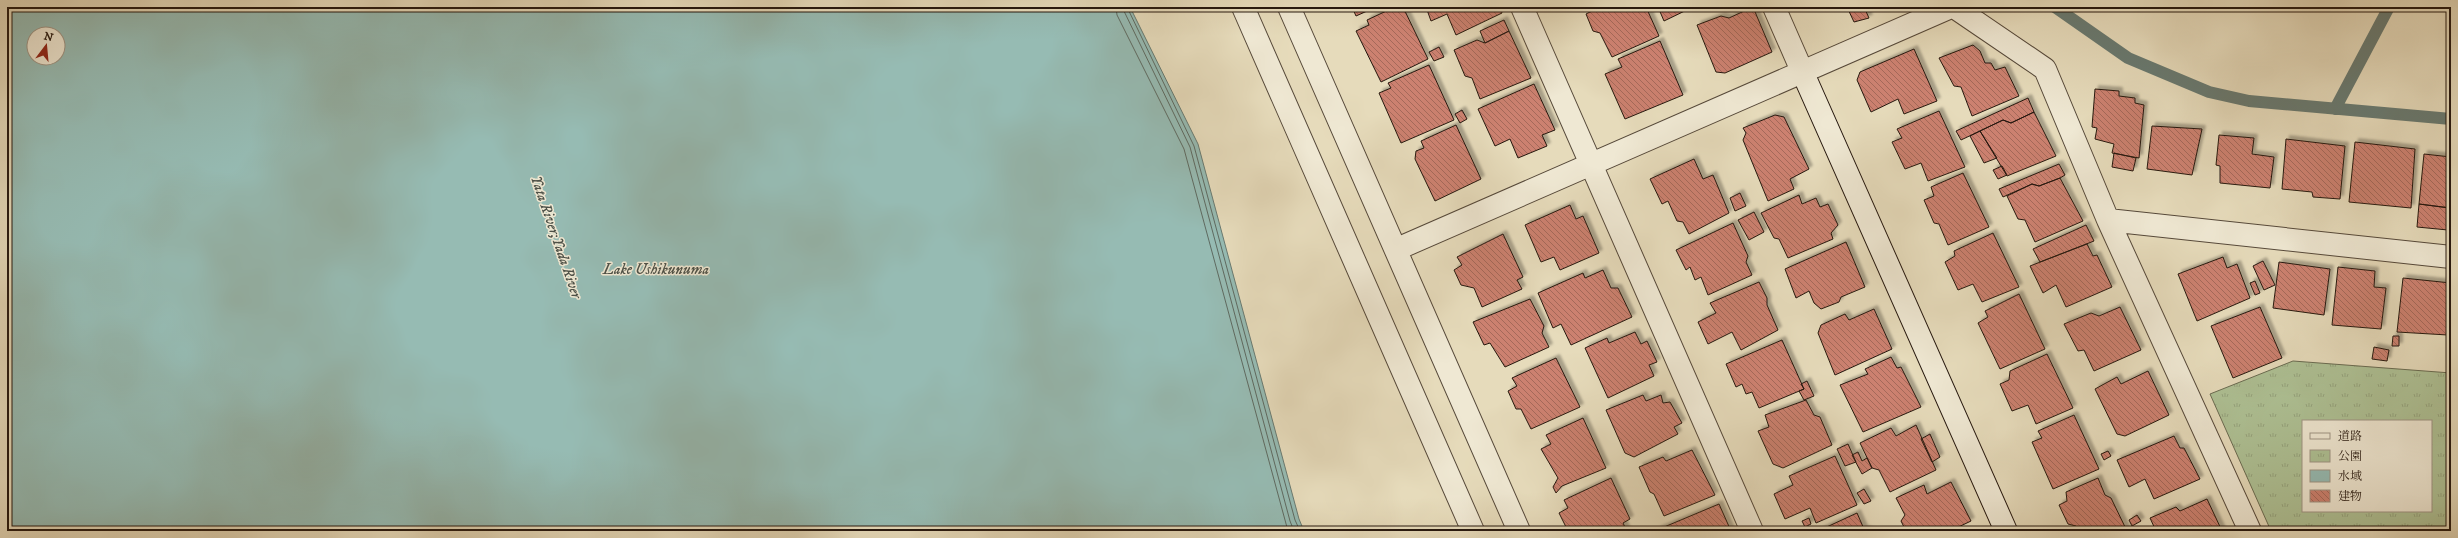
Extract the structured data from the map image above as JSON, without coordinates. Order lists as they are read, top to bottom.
{
  "water": ["Yata River;Yada River", "Lake Ushikunuma"],
  "legend": [
    "道路",
    "公園",
    "水域",
    "建物"
  ],
  "north": "top"
}
